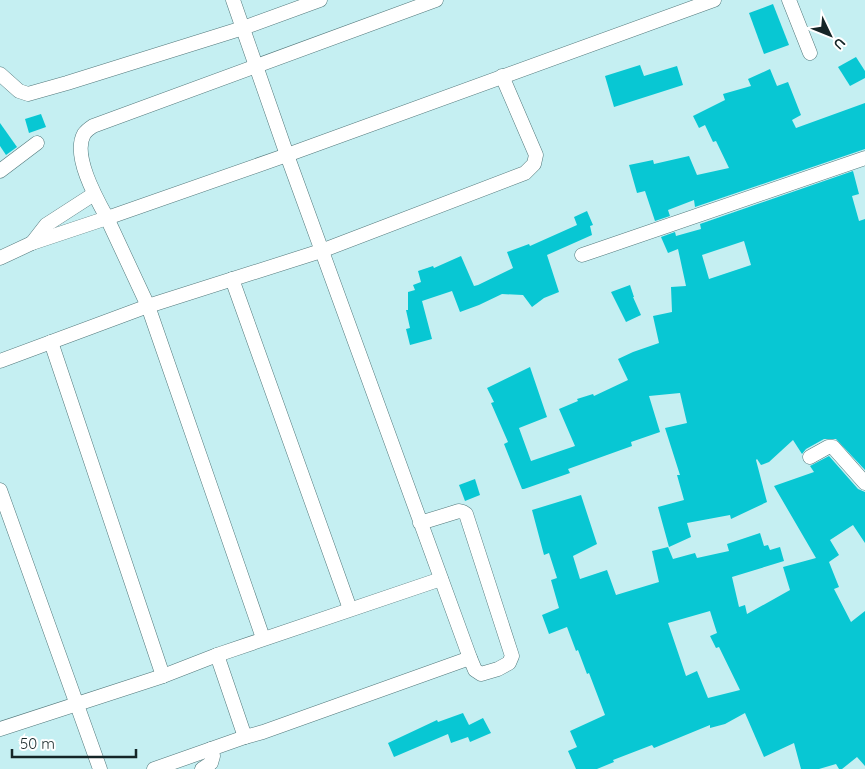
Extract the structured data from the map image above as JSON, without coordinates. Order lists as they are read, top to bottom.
{
  "scale_bar": "50 m",
  "north": "bottom right"
}
